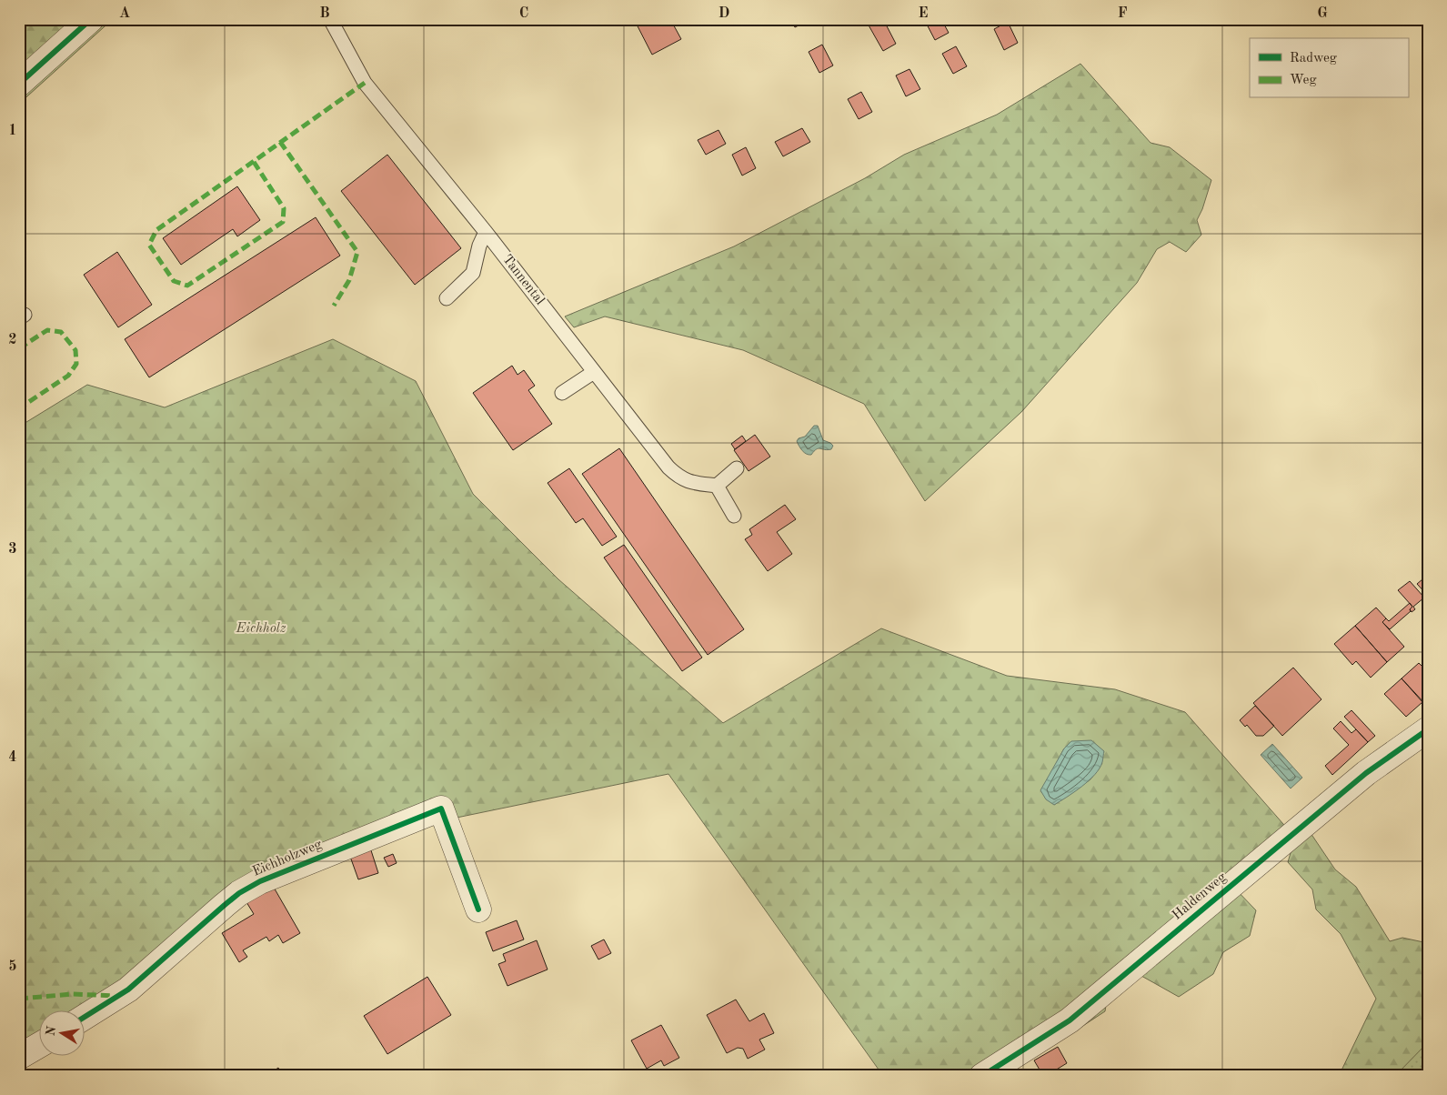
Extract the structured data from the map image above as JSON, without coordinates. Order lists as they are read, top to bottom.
{
  "streets": {
    "street": ["Eichholzweg", "Haldenweg"],
    "lane": ["Tannental"]
  },
  "parks": ["Eichholz"],
  "legend": ["Radweg", "Weg"],
  "north": "left",
  "grid": {
    "columns": [
      "A",
      "B",
      "C",
      "D",
      "E",
      "F",
      "G"
    ],
    "rows": [
      "1",
      "2",
      "3",
      "4",
      "5"
    ]
  }
}
